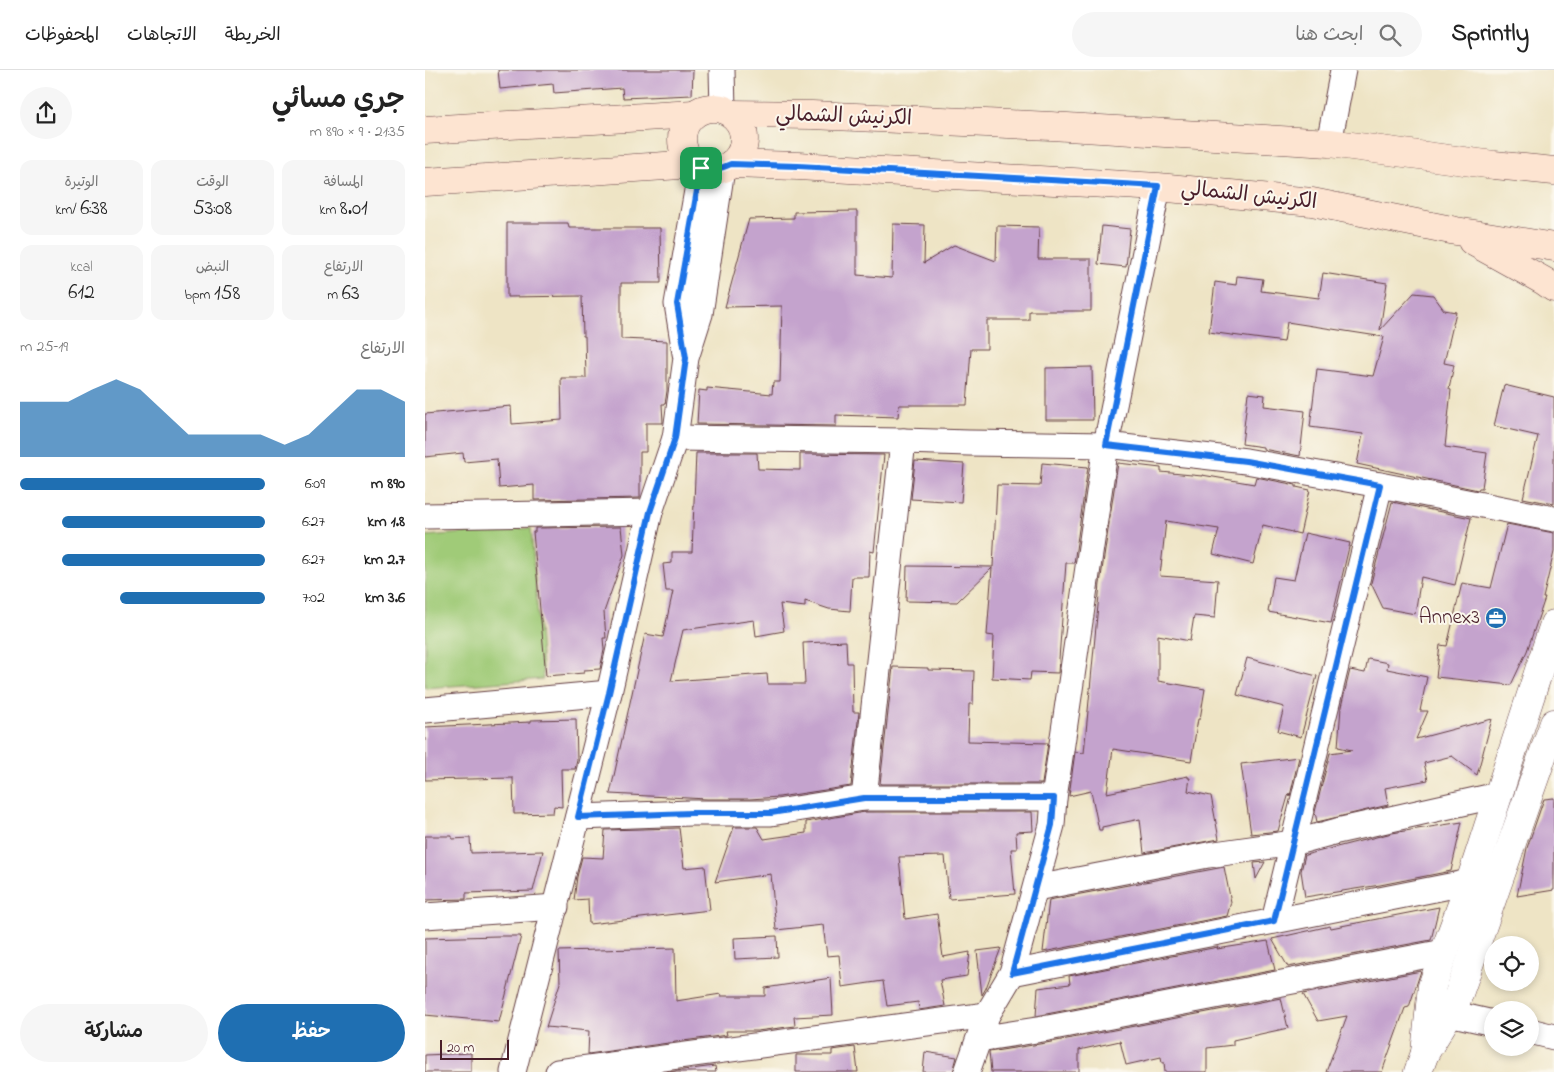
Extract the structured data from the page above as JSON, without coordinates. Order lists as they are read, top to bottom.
{
  "streets": {
    "main road": ["الكرنيش الشمالي"]
  },
  "places": {
    "office": ["Annex3"]
  },
  "scale_bar": "20 m",
  "page": {
    "header": "Sprintly",
    "search": "ابحث هنا",
    "nav": ["الخريطة", "الاتجاهات", "المحفوظات"],
    "heading": ["جري مسائي", "21:35 · 9 × 890 m"],
    "stats": [
      ["المسافة", "8.01 km"],
      ["الوقت", "53:08"],
      ["الوتيرة", "6:38 /km"],
      ["الارتفاع", "63 m"],
      ["النبض", "158 bpm"],
      ["kcal", "612"]
    ],
    "chart": ["الارتفاع", "19–25 m"],
    "list": [
      {
        "name": "890 m",
        "note": "6:09"
      },
      {
        "name": "1.8 km",
        "note": "6:27"
      },
      {
        "name": "2.7 km",
        "note": "6:27"
      },
      {
        "name": "3.6 km",
        "note": "7:02"
      }
    ],
    "buttons": ["حفظ", "مشاركة"],
    "scale": "20 m"
  }
}
